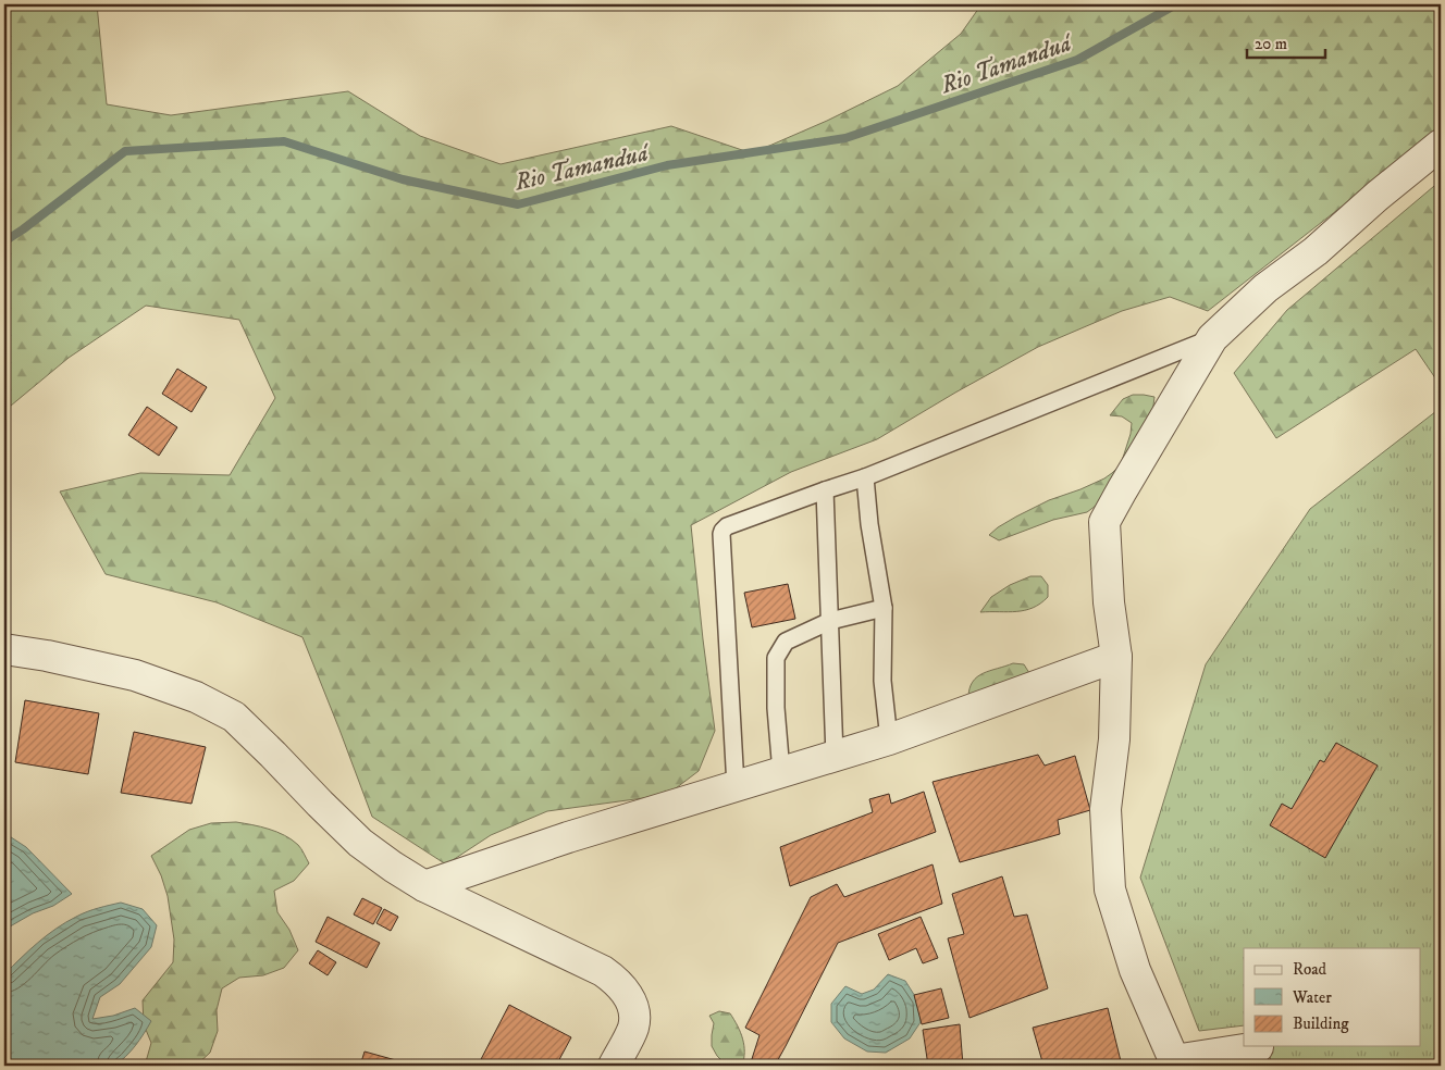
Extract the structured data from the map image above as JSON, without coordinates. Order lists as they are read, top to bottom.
{
  "water": ["Rio Tamanduá"],
  "legend": ["Road", "Water", "Building"],
  "scale_bar": "20 m"
}
